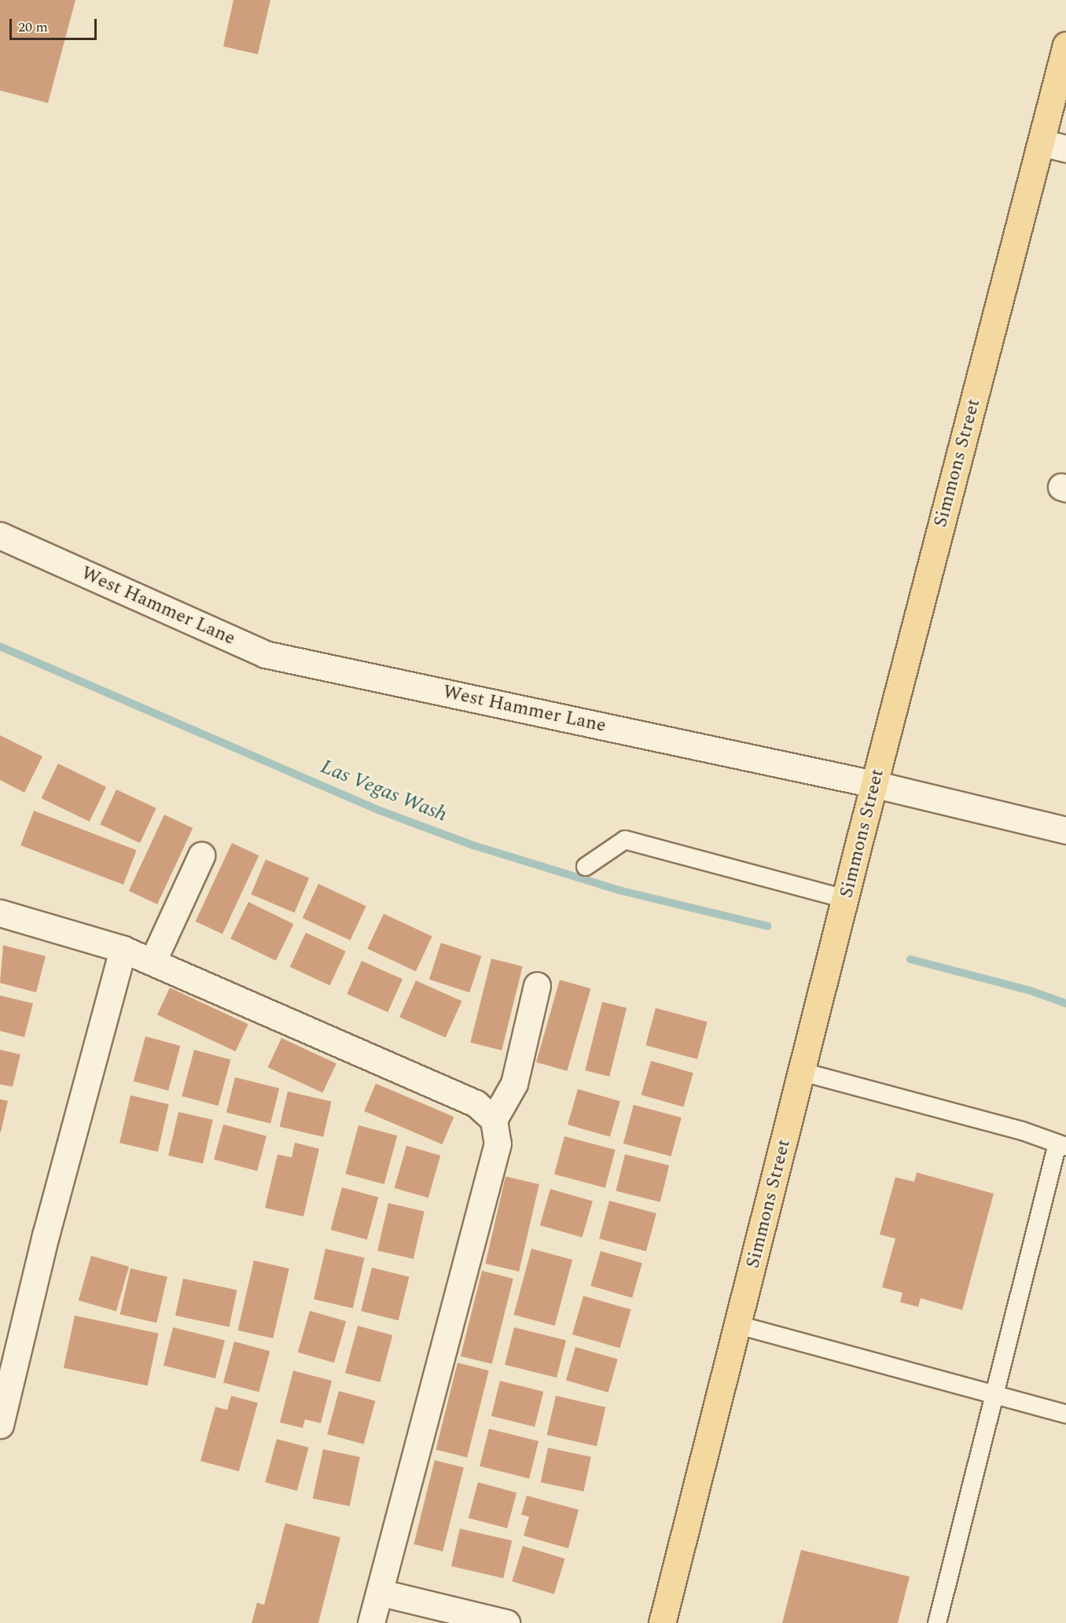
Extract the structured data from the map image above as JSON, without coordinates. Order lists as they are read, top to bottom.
{
  "streets": {
    "main road": ["Simmons Street"],
    "street": ["West Hammer Lane"]
  },
  "crossings": [
    ["Simmons Street", "West Hammer Lane"]
  ],
  "water": ["Las Vegas Wash"],
  "scale_bar": "20 m"
}
